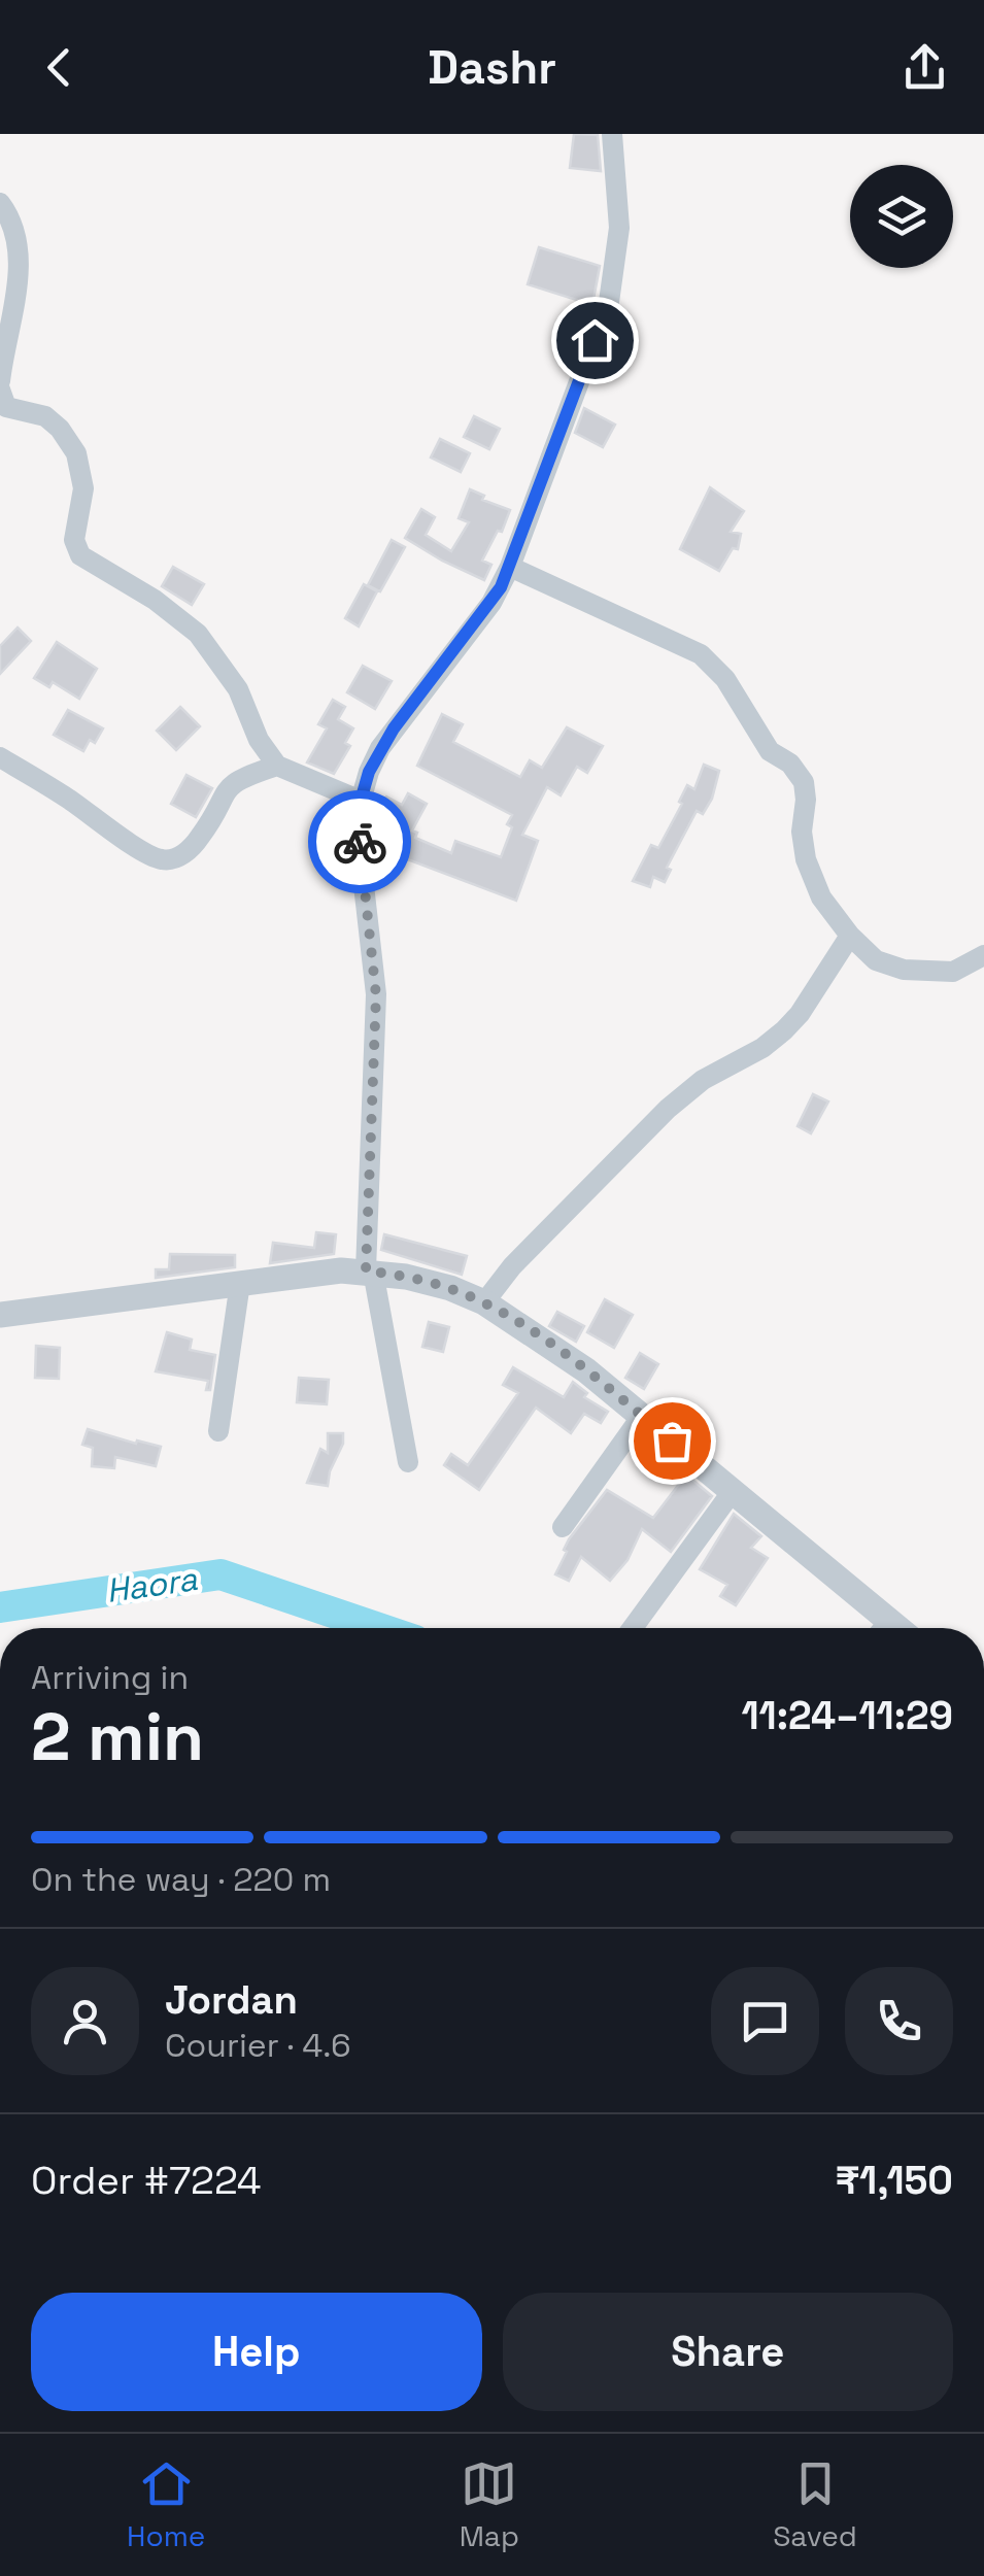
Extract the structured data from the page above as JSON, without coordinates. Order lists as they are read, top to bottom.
{
  "water": ["Haora"],
  "page": {
    "header": "Dashr",
    "heading": ["2 min", "Arriving in", "11:24–11:29"],
    "panel": [
      "Jordan",
      "Courier · 4.6",
      "Order #7224",
      "₹1,150"
    ],
    "bar": "On the way · 220 m",
    "buttons": ["Help", "Share"],
    "tabs": ["Home", "Map", "Saved"]
  }
}
